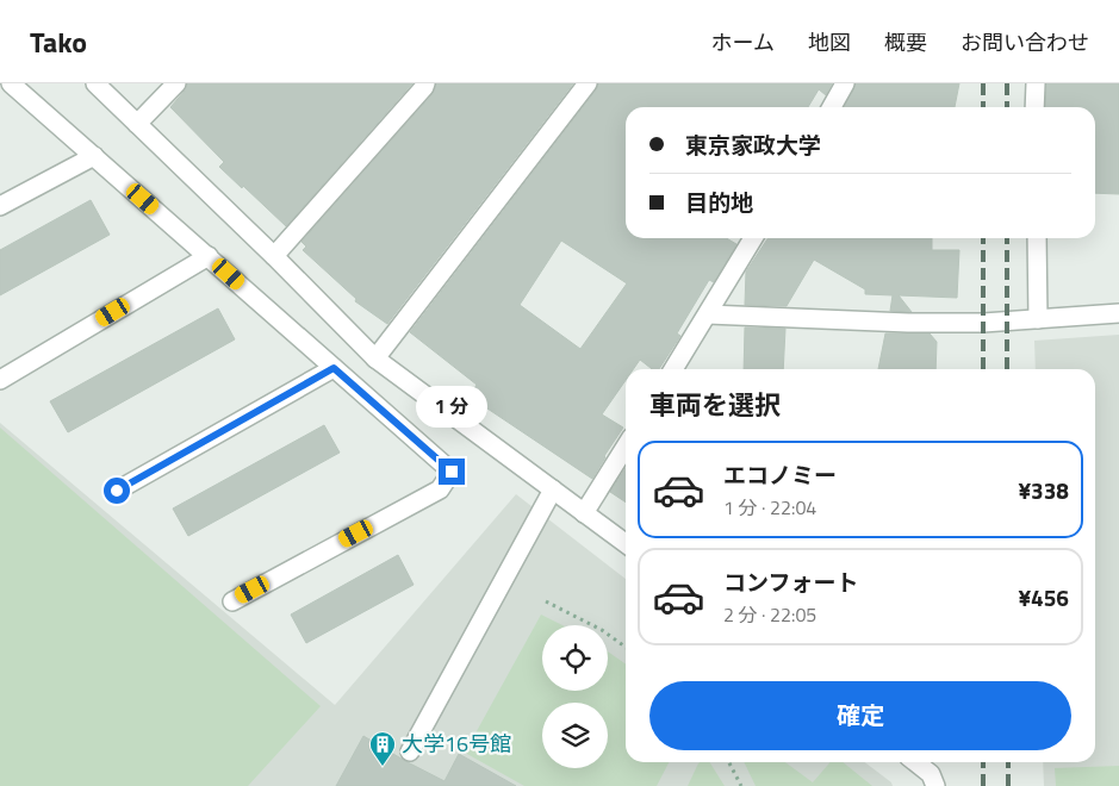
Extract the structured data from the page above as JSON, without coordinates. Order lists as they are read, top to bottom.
{
  "places": {
    "building": ["大学16号館"]
  },
  "page": {
    "header": "Tako",
    "nav": [
      "ホーム",
      "地図",
      "概要",
      "お問い合わせ"
    ],
    "banner": ["東京家政大学", "目的地"],
    "heading": "車両を選択",
    "bubble": "1 分",
    "list": [
      {
        "name": "エコノミー",
        "note": "1 分 · 22:04",
        "value": "¥338"
      },
      {
        "name": "コンフォート",
        "note": "2 分 · 22:05",
        "value": "¥456"
      }
    ],
    "buttons": "確定"
  }
}
